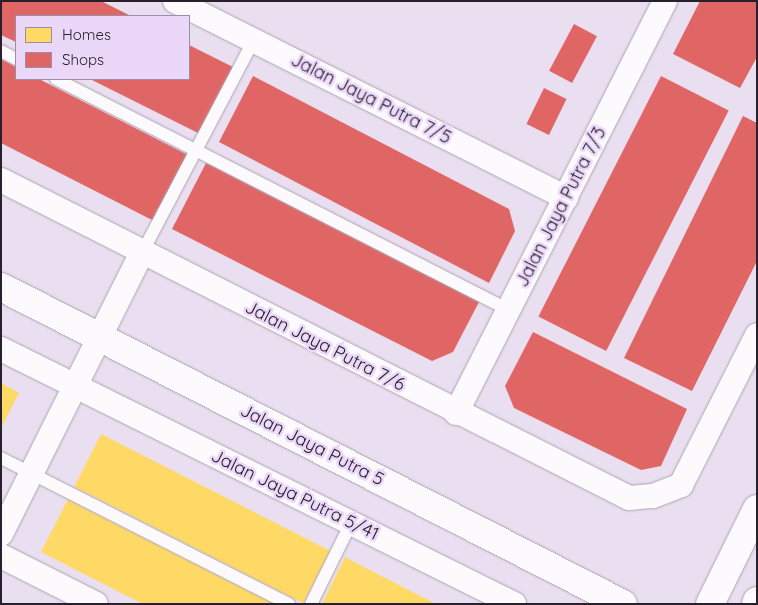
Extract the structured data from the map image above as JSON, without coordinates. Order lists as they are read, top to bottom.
{
  "streets": {
    "street": [
      "Jalan Jaya Putra 7/5",
      "Jalan Jaya Putra 7/3",
      "Jalan Jaya Putra 7/6",
      "Jalan Jaya Putra 5",
      "Jalan Jaya Putra 5/41"
    ]
  },
  "crossings": [
    ["Jalan Jaya Putra 7/5", "Jalan Jaya Putra 7/3"],
    ["Jalan Jaya Putra 7/3", "Jalan Jaya Putra 7/6"]
  ],
  "legend": ["Homes", "Shops"]
}
